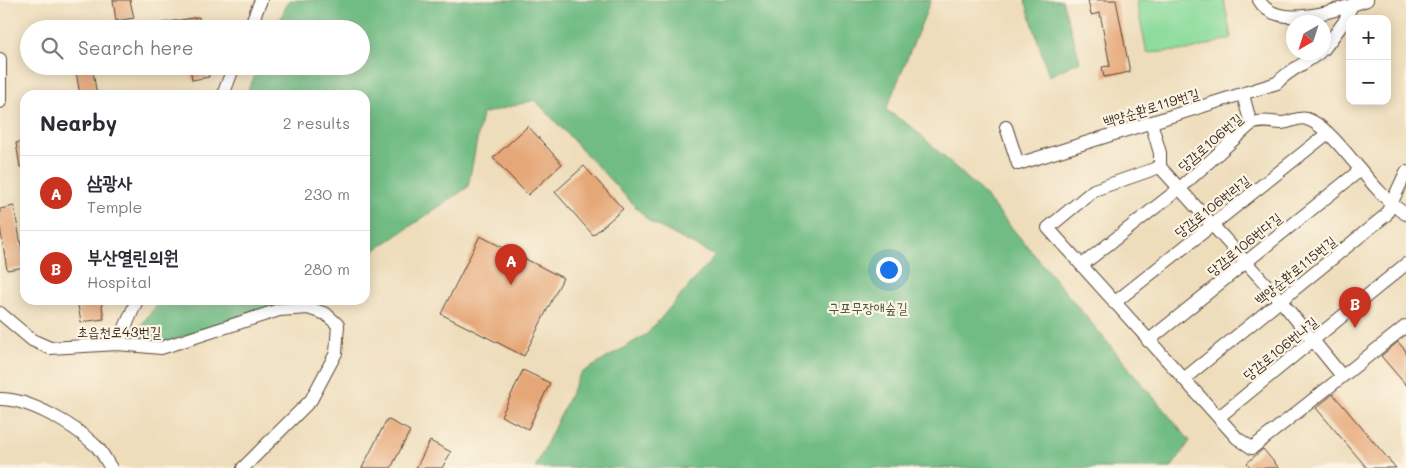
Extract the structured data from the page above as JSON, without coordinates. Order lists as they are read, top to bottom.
{
  "streets": {
    "street": [
      "백양순환로119번길",
      "당감로106번길",
      "당감로106번라길",
      "당감로106번다길",
      "백양순환로115번길",
      "초읍천로43번길",
      "당감로106번나길"
    ]
  },
  "crossings": [
    ["당감로106번길", "당감로106번라길"],
    ["당감로106번길", "당감로106번다길"],
    ["당감로106번길", "백양순환로115번길"]
  ],
  "parks": ["구포무장애숲길"],
  "north": "bottom left",
  "page": {
    "map_buttons": ["+", "−"],
    "search": "Search here",
    "heading": ["Nearby", "2 results"],
    "list": [
      {
        "mark": "A",
        "name": "삼광사",
        "note": "Temple",
        "value": "230 m"
      },
      {
        "mark": "B",
        "name": "부산열린의원",
        "note": "Hospital",
        "value": "280 m"
      }
    ],
    "pins": ["A", "B"]
  }
}
